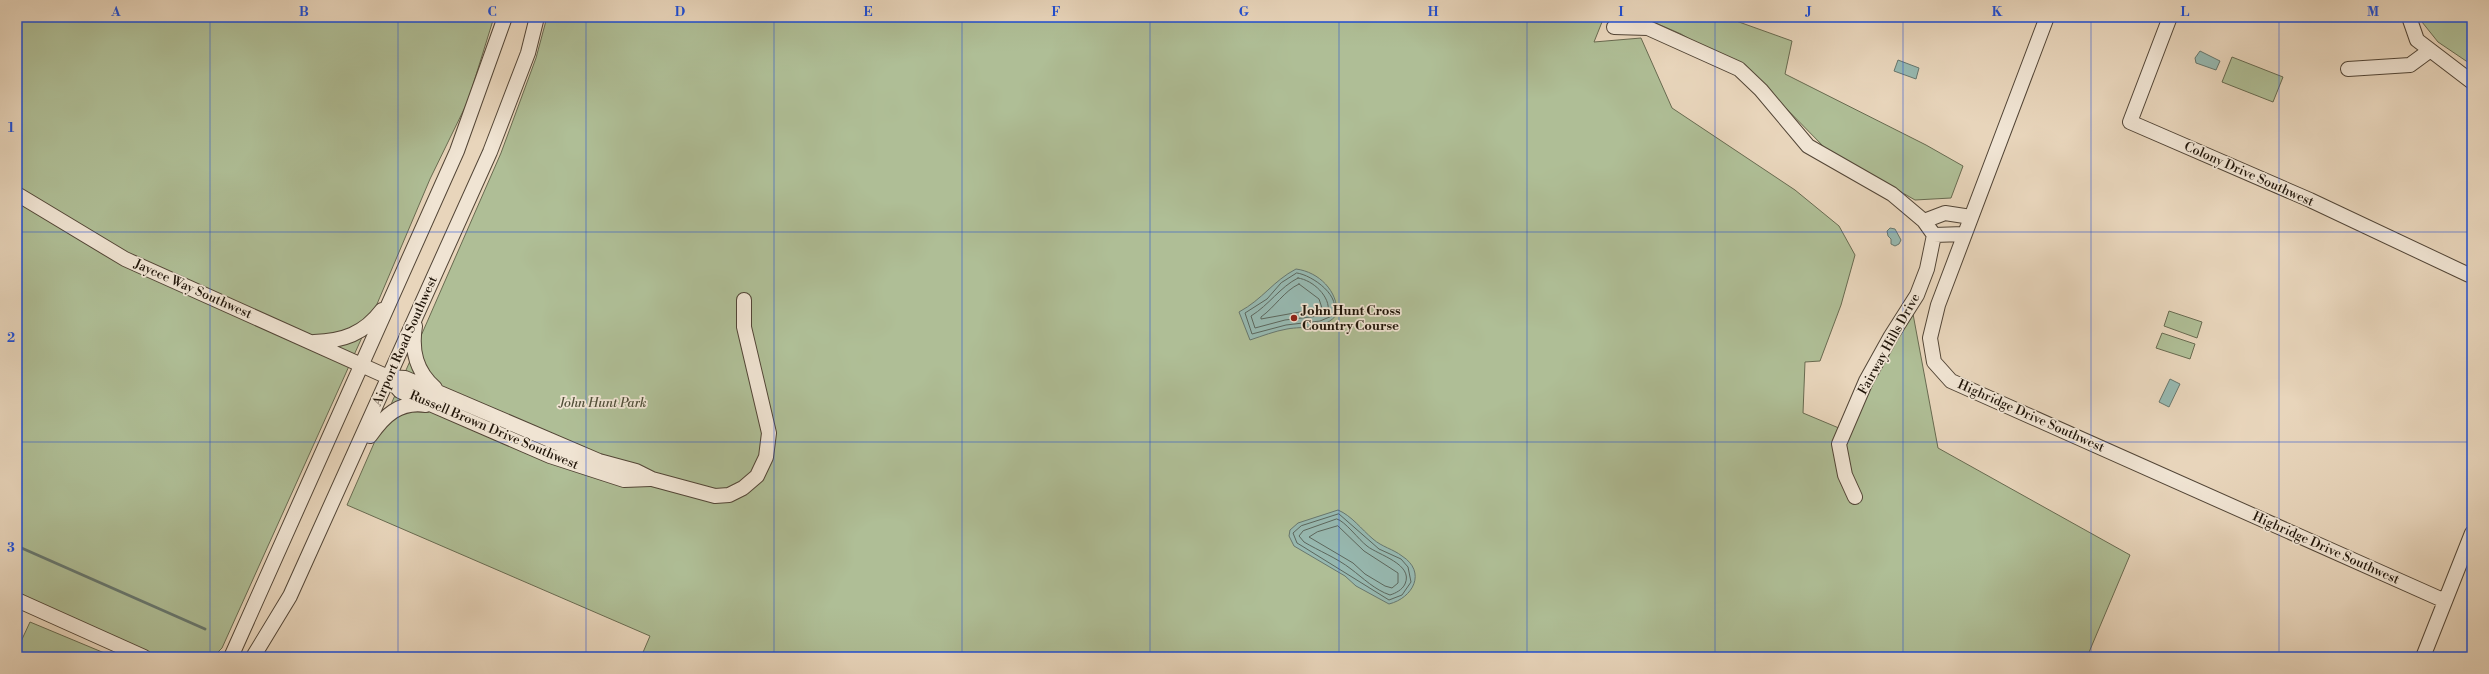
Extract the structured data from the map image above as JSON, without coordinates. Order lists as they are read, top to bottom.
{
  "streets": {
    "street": [
      "Colony Drive Southwest",
      "Jaycee Way Southwest",
      "Airport Road Southwest",
      "Fairway Hills Drive",
      "Highridge Drive Southwest",
      "Russell Brown Drive Southwest"
    ]
  },
  "crossings": [
    ["Jaycee Way Southwest", "Russell Brown Drive Southwest"],
    ["Airport Road Southwest", "Russell Brown Drive Southwest"]
  ],
  "parks": ["John Hunt Park"],
  "places": ["John Hunt Cross Country Course"],
  "grid": {
    "columns": [
      "A",
      "B",
      "C",
      "D",
      "E",
      "F",
      "G",
      "H",
      "I",
      "J",
      "K",
      "L",
      "M"
    ],
    "rows": ["1", "2", "3"]
  }
}
